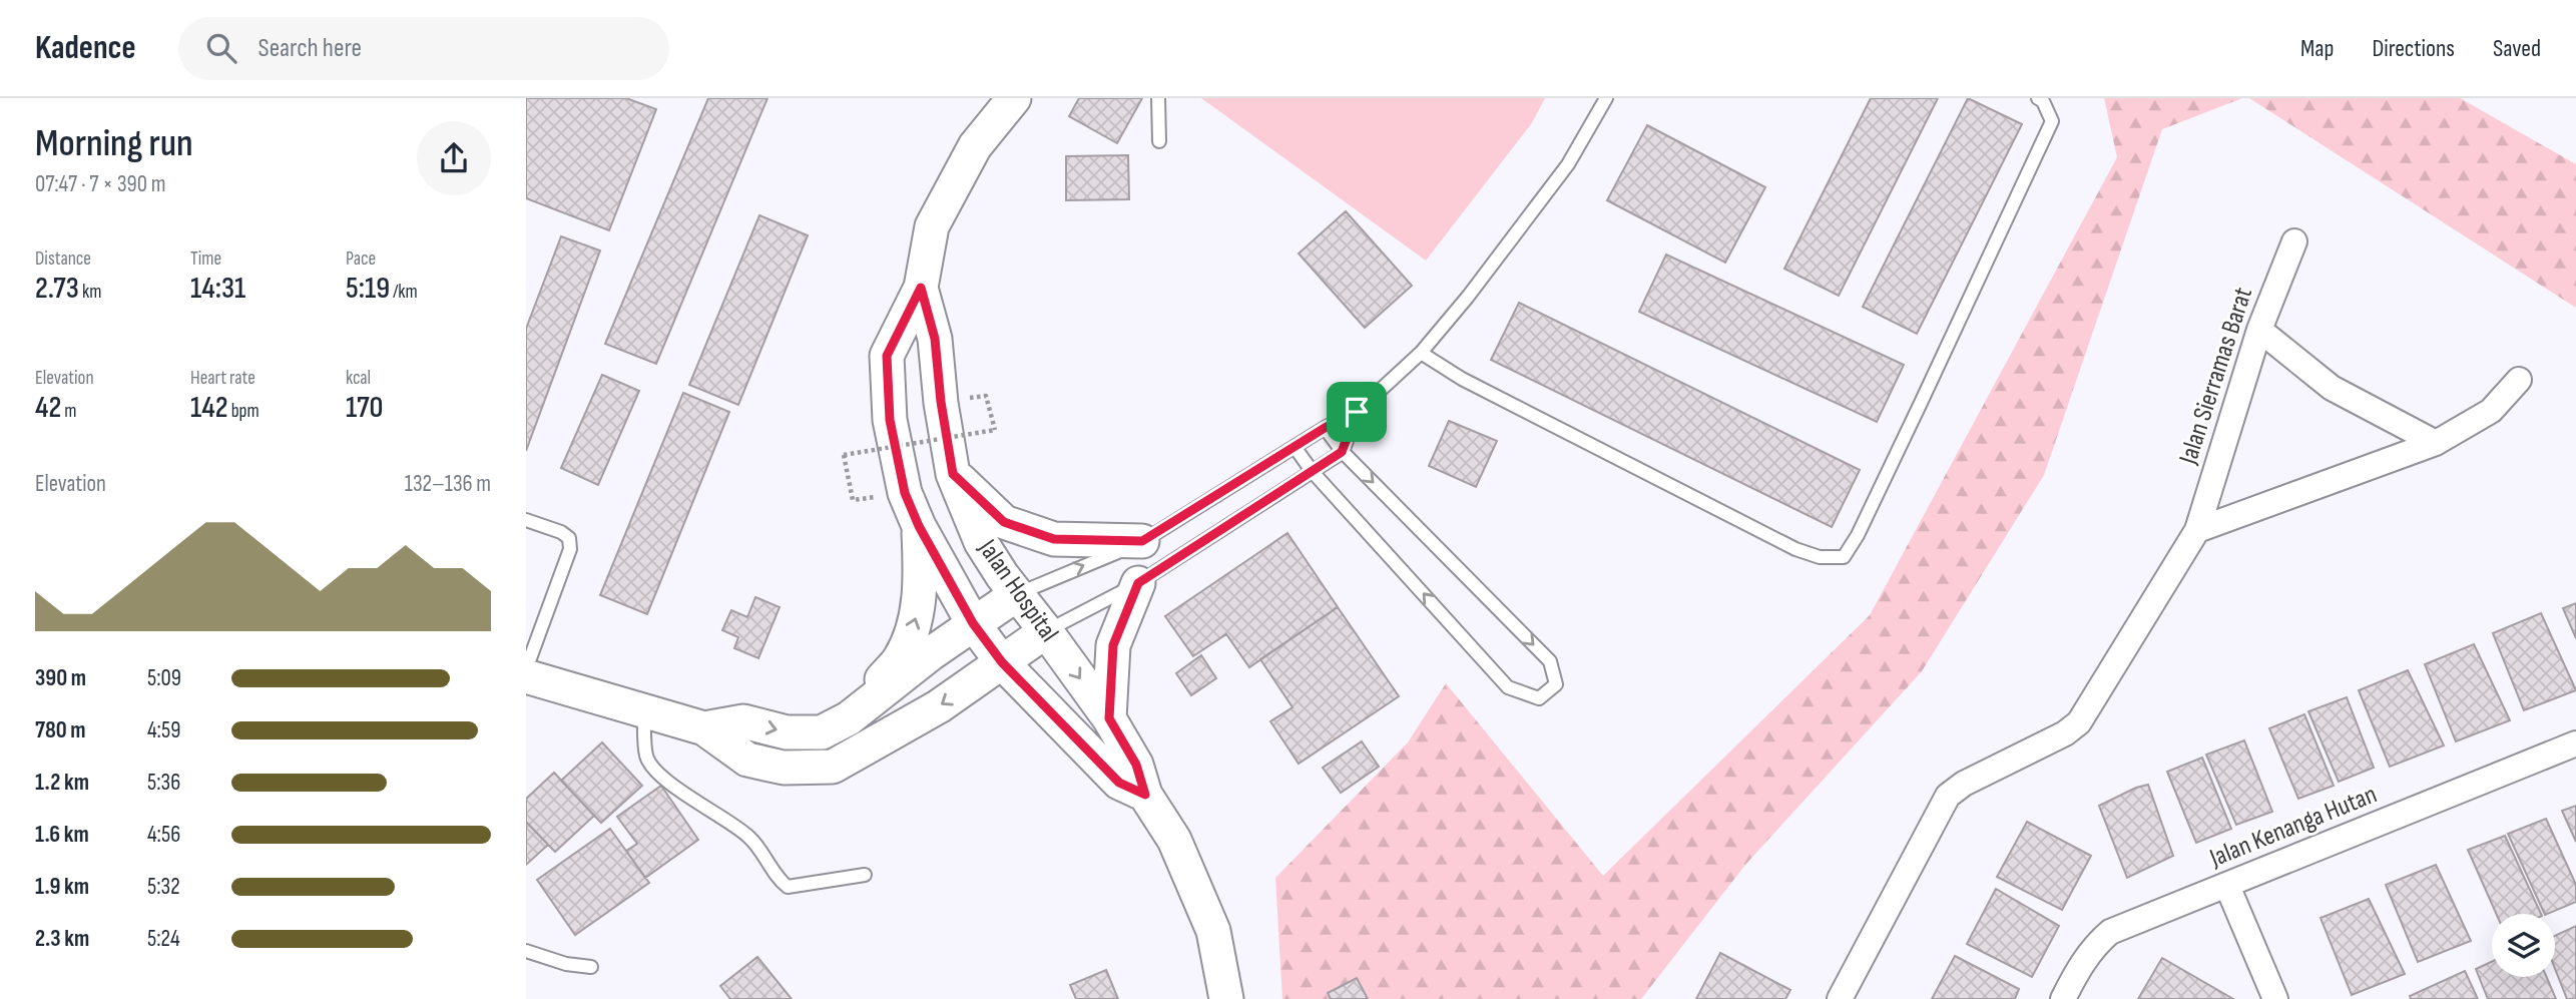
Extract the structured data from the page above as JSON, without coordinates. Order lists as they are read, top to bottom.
{
  "streets": {
    "main road": ["Jalan Hospital"],
    "street": ["Jalan Sierramas Barat", "Jalan Kenanga Hutan"]
  },
  "page": {
    "header": "Kadence",
    "search": "Search here",
    "nav": ["Map", "Directions", "Saved"],
    "heading": ["Morning run", "07:47 · 7 × 390 m"],
    "stats": [
      ["Distance", "2.73 km"],
      ["Time", "14:31"],
      ["Pace", "5:19 /km"],
      ["Elevation", "42 m"],
      ["Heart rate", "142 bpm"],
      ["kcal", "170"]
    ],
    "chart": ["Elevation", "132–136 m"],
    "list": [
      {
        "name": "390 m",
        "note": "5:09"
      },
      {
        "name": "780 m",
        "note": "4:59"
      },
      {
        "name": "1.2 km",
        "note": "5:36"
      },
      {
        "name": "1.6 km",
        "note": "4:56"
      },
      {
        "name": "1.9 km",
        "note": "5:32"
      },
      {
        "name": "2.3 km",
        "note": "5:24"
      }
    ]
  }
}
